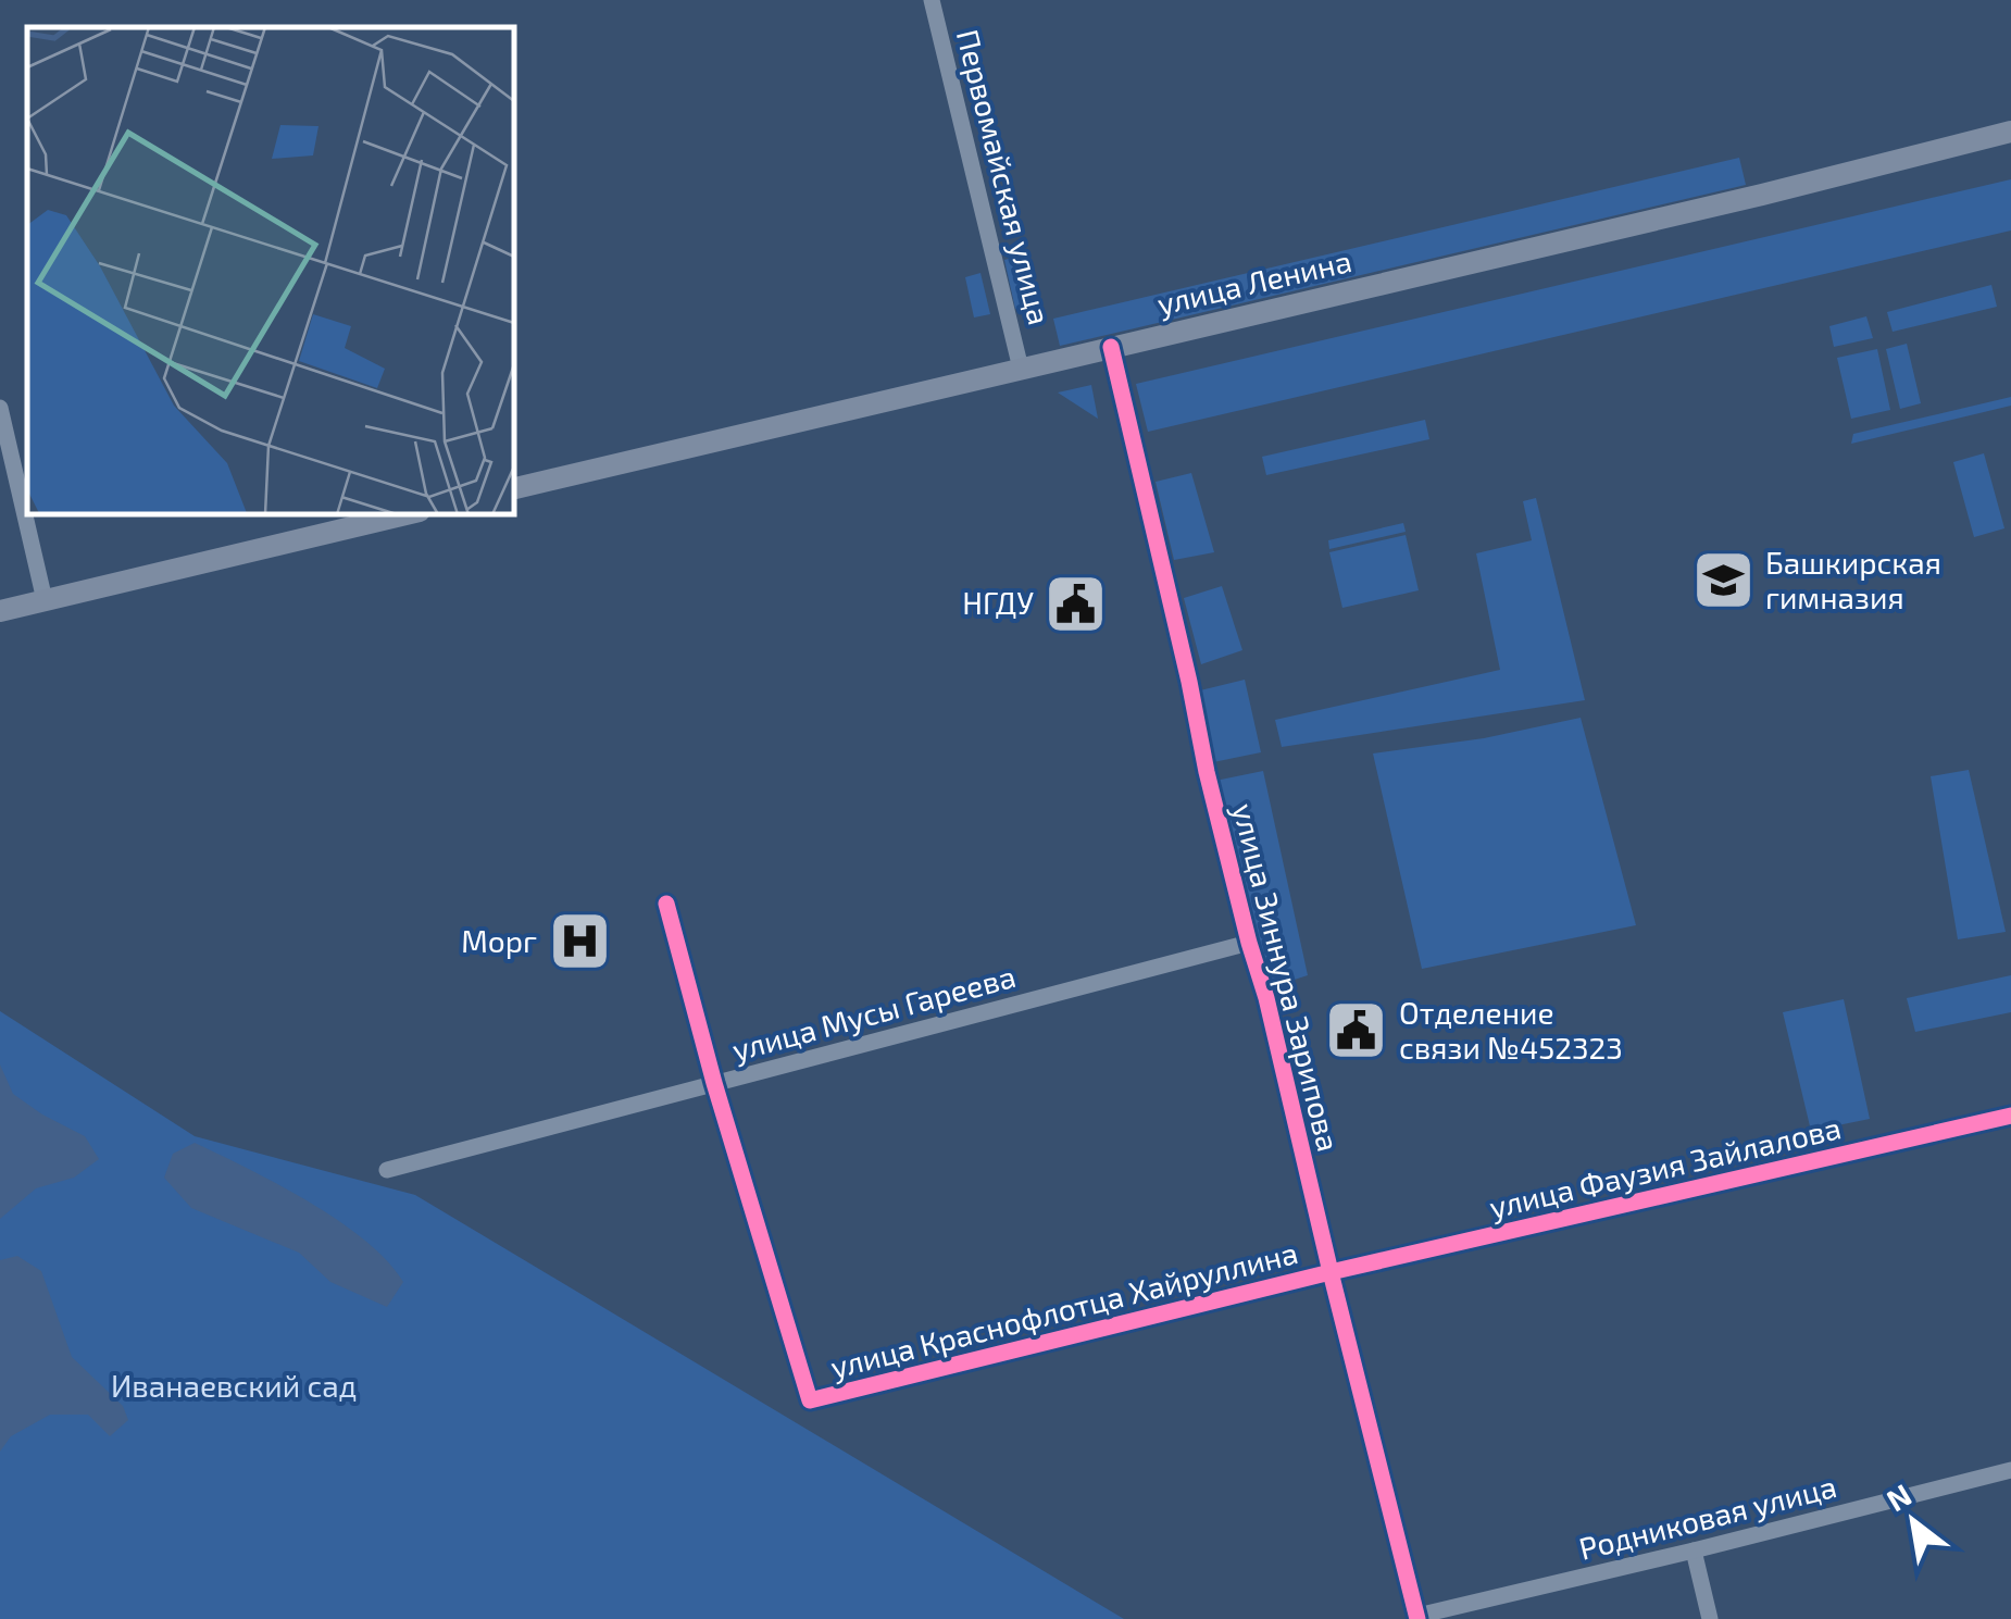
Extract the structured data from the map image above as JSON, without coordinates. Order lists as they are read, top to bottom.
{
  "streets": {
    "main road": ["улица Ленина"],
    "street": [
      "Первомайская улица",
      "улица Зиннура Зарипова",
      "улица Мусы Гареева",
      "улица Фаузия Зайлалова",
      "улица Краснофлотца Хайруллина",
      "Родниковая улица"
    ]
  },
  "crossings": [
    ["Первомайская улица", "улица Ленина"],
    ["улица Ленина", "улица Зиннура Зарипова"],
    ["улица Зиннура Зарипова", "улица Мусы Гареева"],
    ["улица Зиннура Зарипова", "улица Фаузия Зайлалова"],
    ["улица Зиннура Зарипова", "улица Краснофлотца Хайруллина"],
    ["улица Зиннура Зарипова", "Родниковая улица"],
    ["улица Мусы Гареева", "улица Краснофлотца Хайруллина"],
    ["улица Фаузия Зайлалова", "улица Краснофлотца Хайруллина"]
  ],
  "parks": ["Иванаевский сад"],
  "places": {
    "school or university": ["Башкирская гимназия"],
    "public building": ["НГДУ", "Отделение связи №452323"],
    "hospital": ["Морг"]
  },
  "north": "top left"
}
